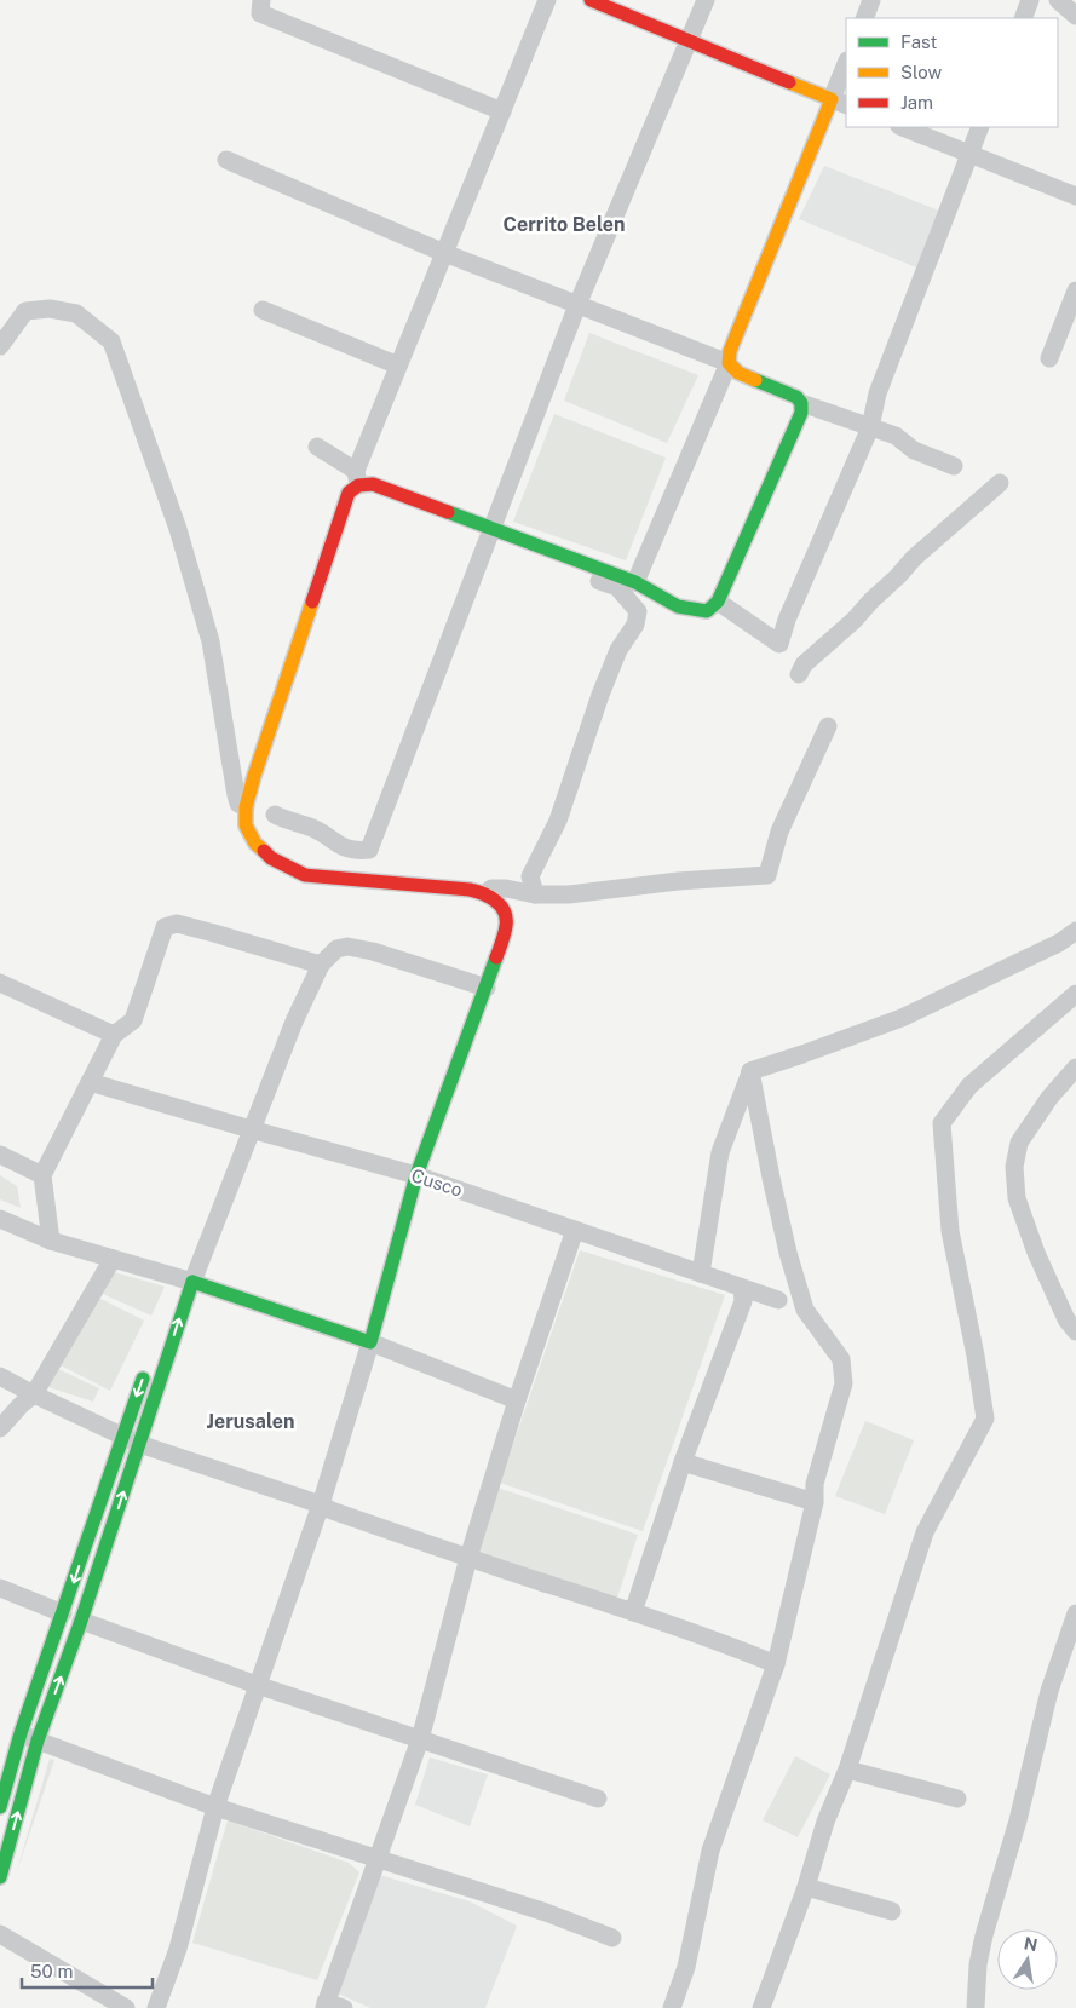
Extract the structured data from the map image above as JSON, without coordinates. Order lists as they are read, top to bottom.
{
  "streets": {
    "street": ["Cusco"]
  },
  "districts": ["Cerrito Belen", "Jerusalen"],
  "legend": ["Fast", "Slow", "Jam"],
  "scale_bar": "50 m",
  "north": "top"
}
